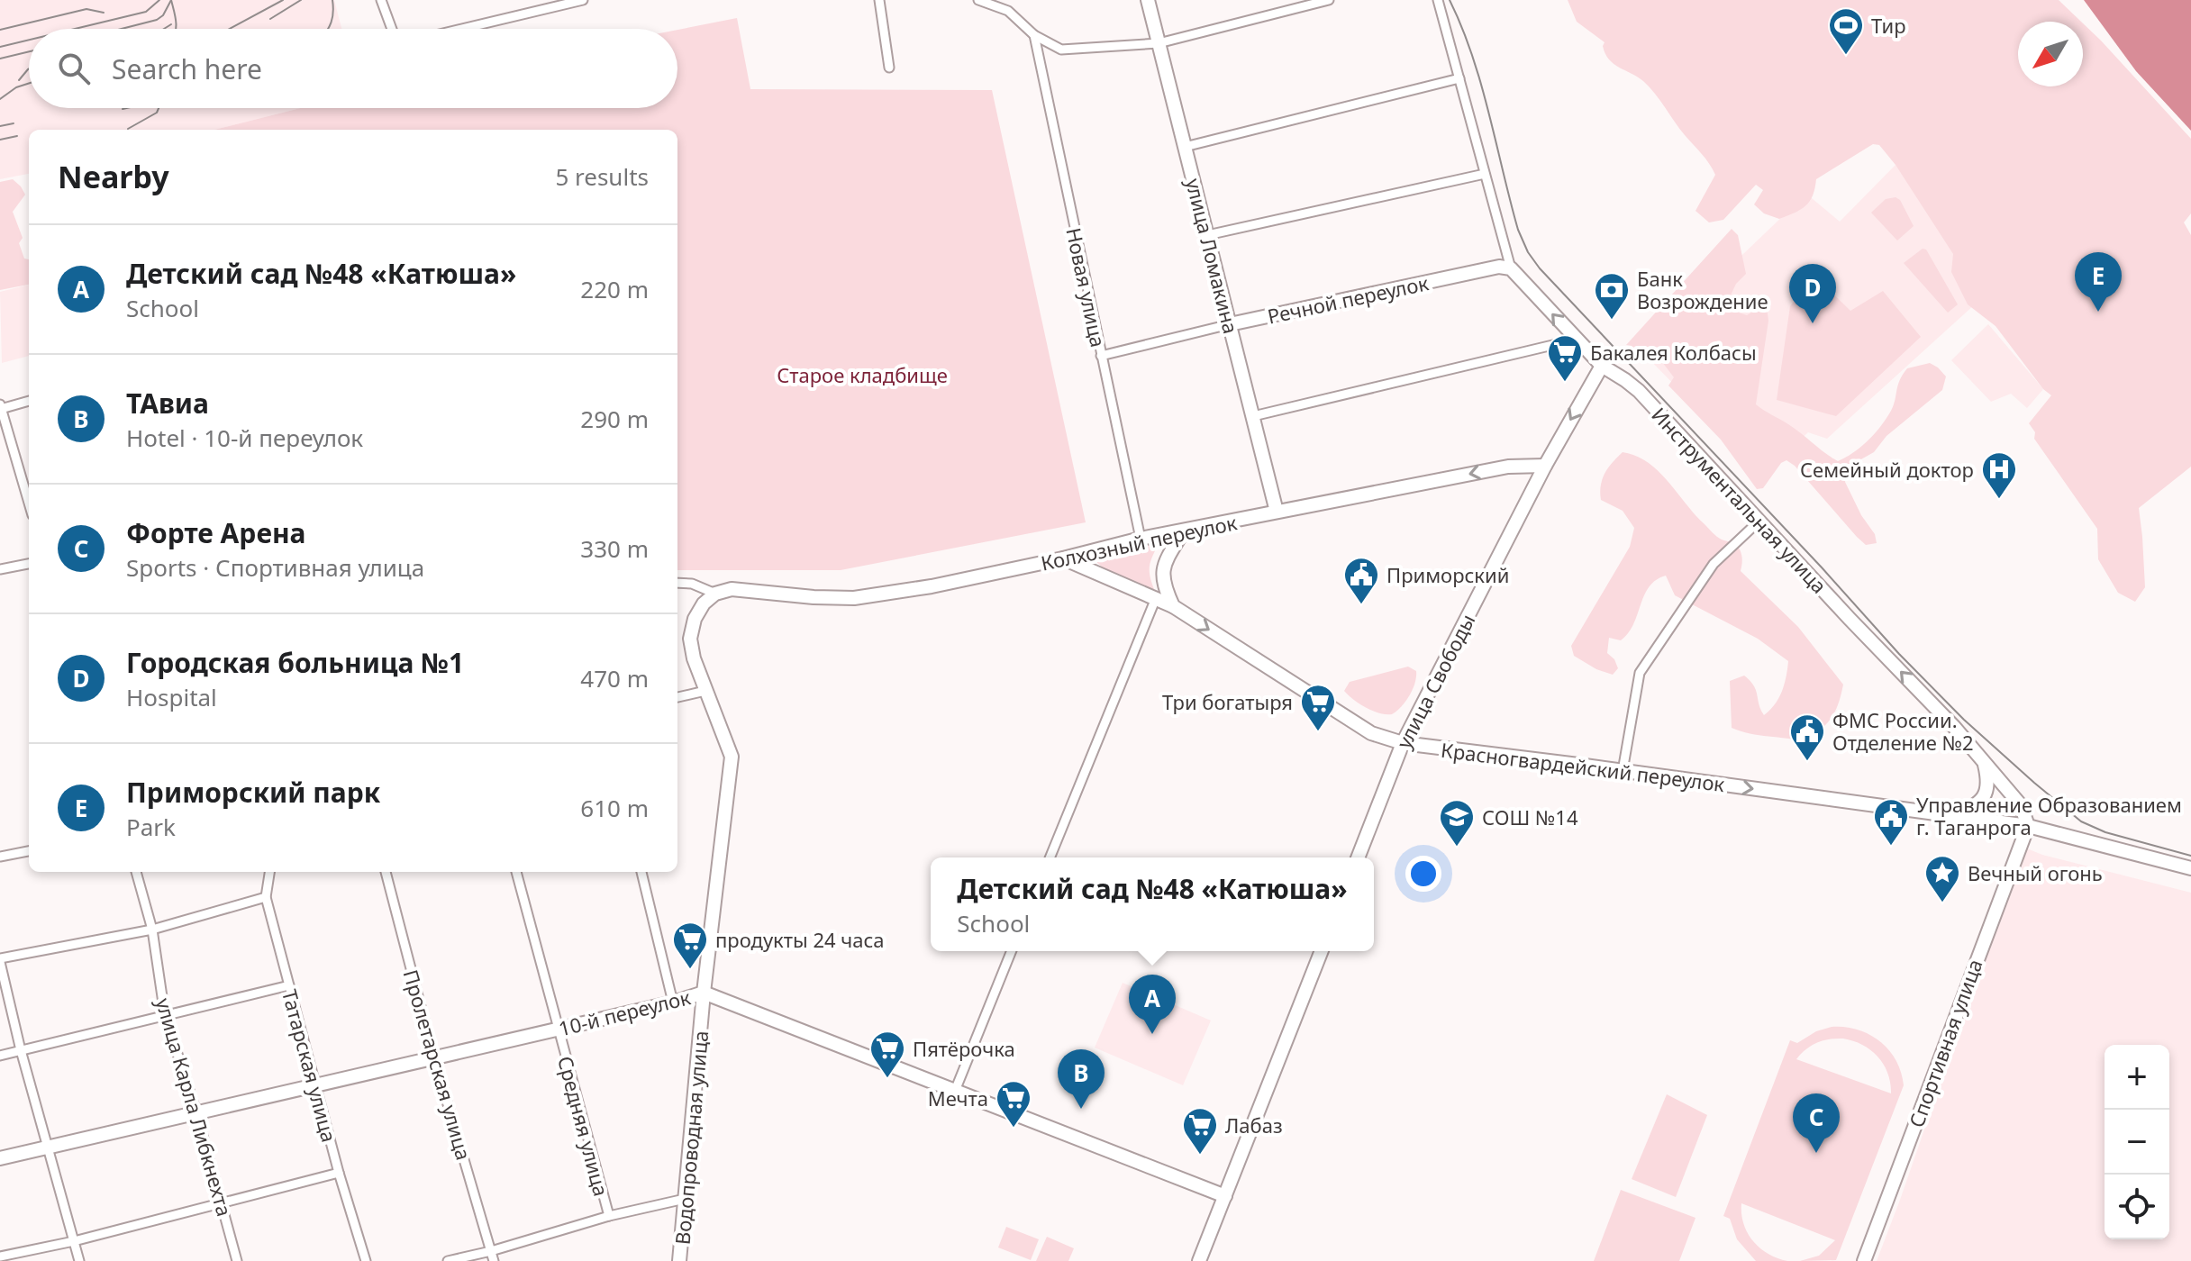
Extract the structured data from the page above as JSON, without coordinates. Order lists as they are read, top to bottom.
{
  "streets": {
    "main road": [
      "улица Ломакина",
      "Речной переулок",
      "Инструментальная улица",
      "Колхозный переулок",
      "улица Свободы",
      "Красногвардейский переулок",
      "10-й переулок",
      "Спортивная улица",
      "Водопроводная улица"
    ],
    "street": [
      "Новая улица",
      "Пролетарская улица",
      "Татарская улица",
      "улица Карла Либкнехта",
      "Средняя улица"
    ]
  },
  "crossings": [
    ["улица Ломакина", "Речной переулок"],
    ["улица Ломакина", "Колхозный переулок"],
    ["Новая улица", "Речной переулок"],
    ["Новая улица", "Колхозный переулок"],
    ["Речной переулок", "Инструментальная улица"],
    ["Инструментальная улица", "улица Свободы"],
    ["Инструментальная улица", "Красногвардейский переулок"],
    ["Инструментальная улица", "Спортивная улица"],
    ["Колхозный переулок", "улица Свободы"],
    ["Колхозный переулок", "Красногвардейский переулок"],
    ["улица Свободы", "Красногвардейский переулок"],
    ["Красногвардейский переулок", "Спортивная улица"],
    ["10-й переулок", "Пролетарская улица"],
    ["10-й переулок", "Татарская улица"],
    ["10-й переулок", "улица Карла Либкнехта"],
    ["10-й переулок", "Средняя улица"],
    ["10-й переулок", "Водопроводная улица"]
  ],
  "one_way": ["Инструментальная улица", "Красногвардейский переулок"],
  "parks": ["Старое кладбище"],
  "places": {
    "sports": ["Тир"],
    "bank": ["Банк Возрождение"],
    "supermarket": [
      "Бакалея Колбасы",
      "Три богатыря",
      "продукты 24 часа",
      "Пятёрочка",
      "Мечта",
      "Лабаз"
    ],
    "hospital": ["Семейный доктор"],
    "public building": ["Приморский", "ФМС России. Отделение №2", "Управление Образованием г. Таганрога"],
    "school or university": ["СОШ №14"],
    "place": ["Вечный огонь"]
  },
  "north": "bottom left",
  "page": {
    "search": "Search here",
    "heading": ["Nearby", "5 results"],
    "list": [
      {
        "mark": "A",
        "name": "Детский сад №48 «Катюша»",
        "note": "School",
        "value": "220 m"
      },
      {
        "mark": "B",
        "name": "ТАвиа",
        "note": "Hotel · 10-й переулок",
        "value": "290 m"
      },
      {
        "mark": "C",
        "name": "Форте Арена",
        "note": "Sports · Спортивная улица",
        "value": "330 m"
      },
      {
        "mark": "D",
        "name": "Городская больница №1",
        "note": "Hospital",
        "value": "470 m"
      },
      {
        "mark": "E",
        "name": "Приморский парк",
        "note": "Park",
        "value": "610 m"
      }
    ],
    "pins": [
      "E",
      "D",
      "A",
      "B",
      "C"
    ],
    "popup": ["Детский сад №48 «Катюша»", "School"],
    "map_buttons": ["+", "−"]
  }
}
